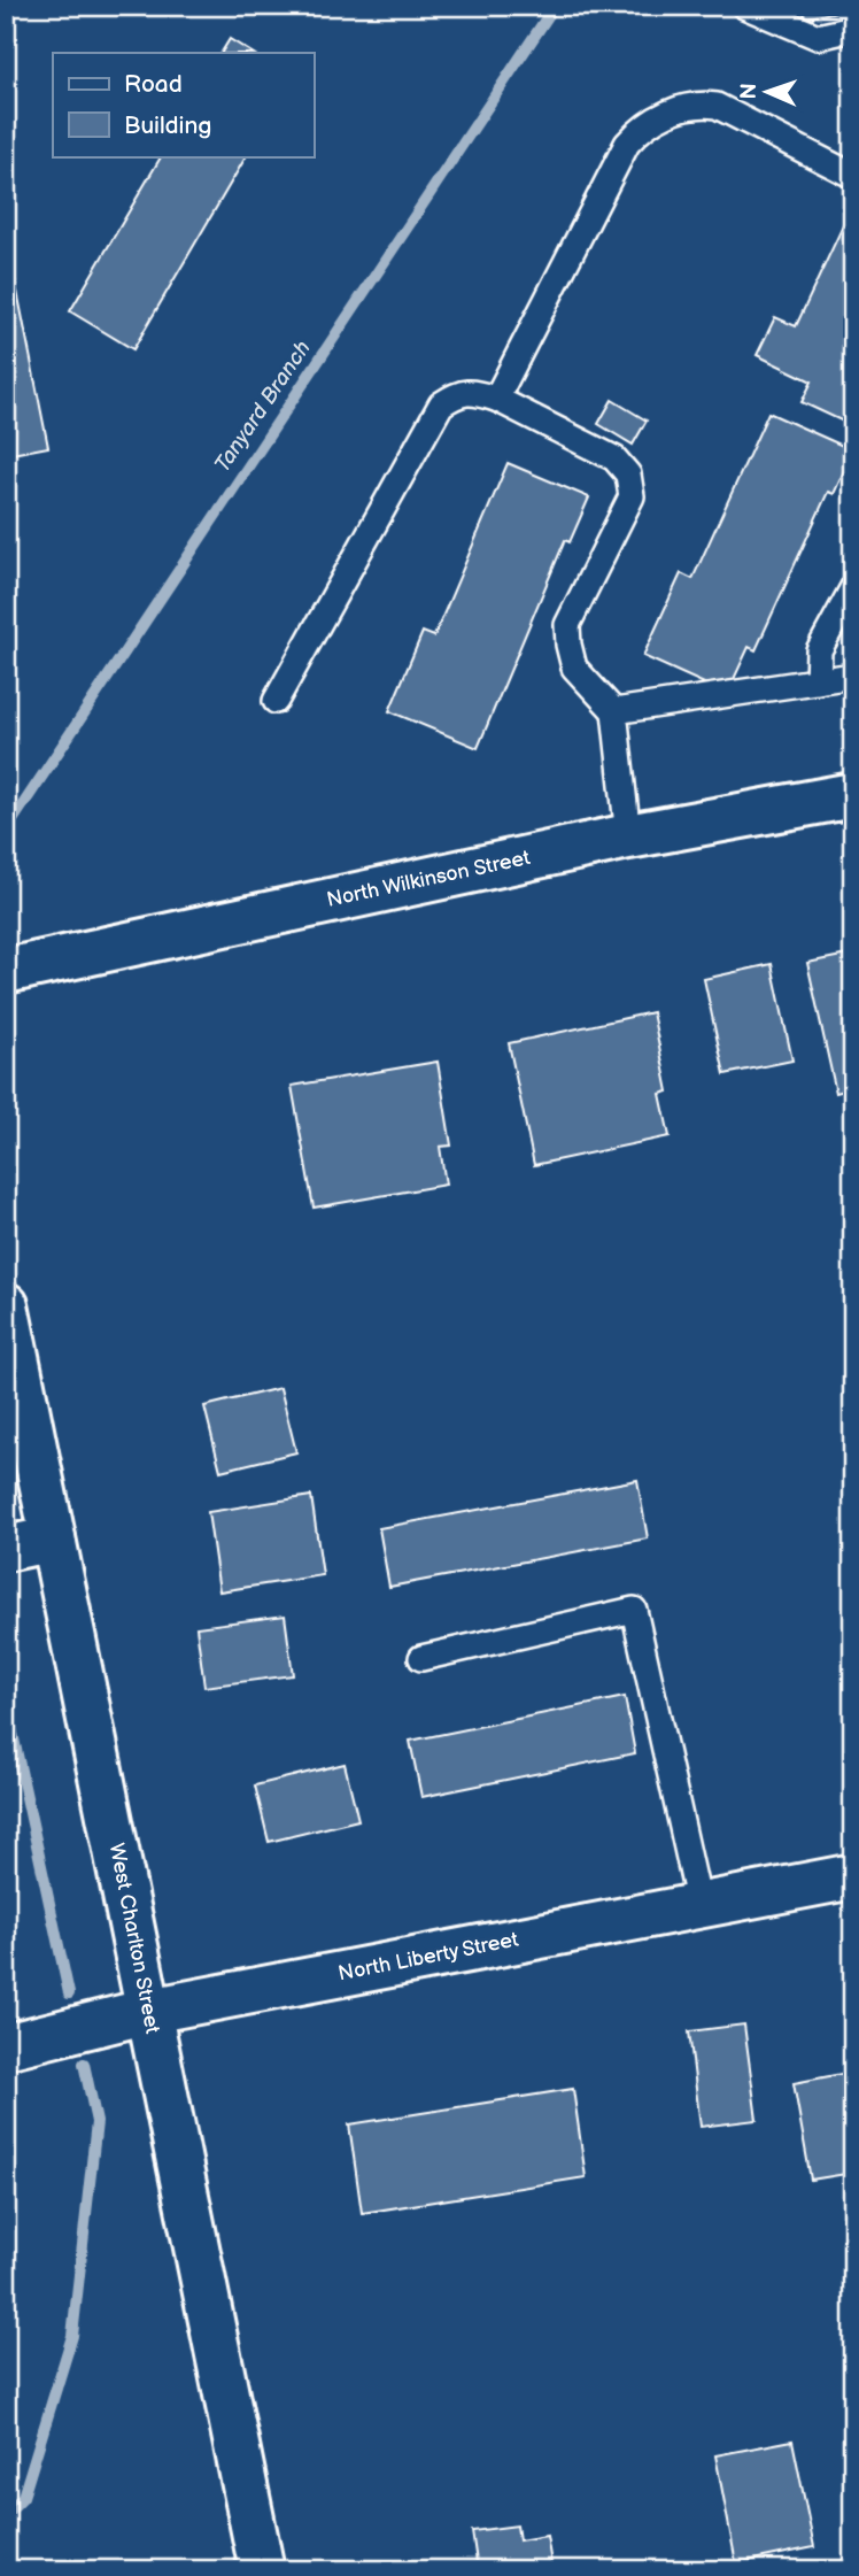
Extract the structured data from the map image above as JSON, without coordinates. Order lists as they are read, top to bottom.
{
  "streets": {
    "street": ["North Wilkinson Street", "West Charlton Street", "North Liberty Street"]
  },
  "crossings": [
    ["West Charlton Street", "North Liberty Street"]
  ],
  "water": ["Tanyard Branch"],
  "legend": ["Road", "Building"],
  "north": "left"
}
